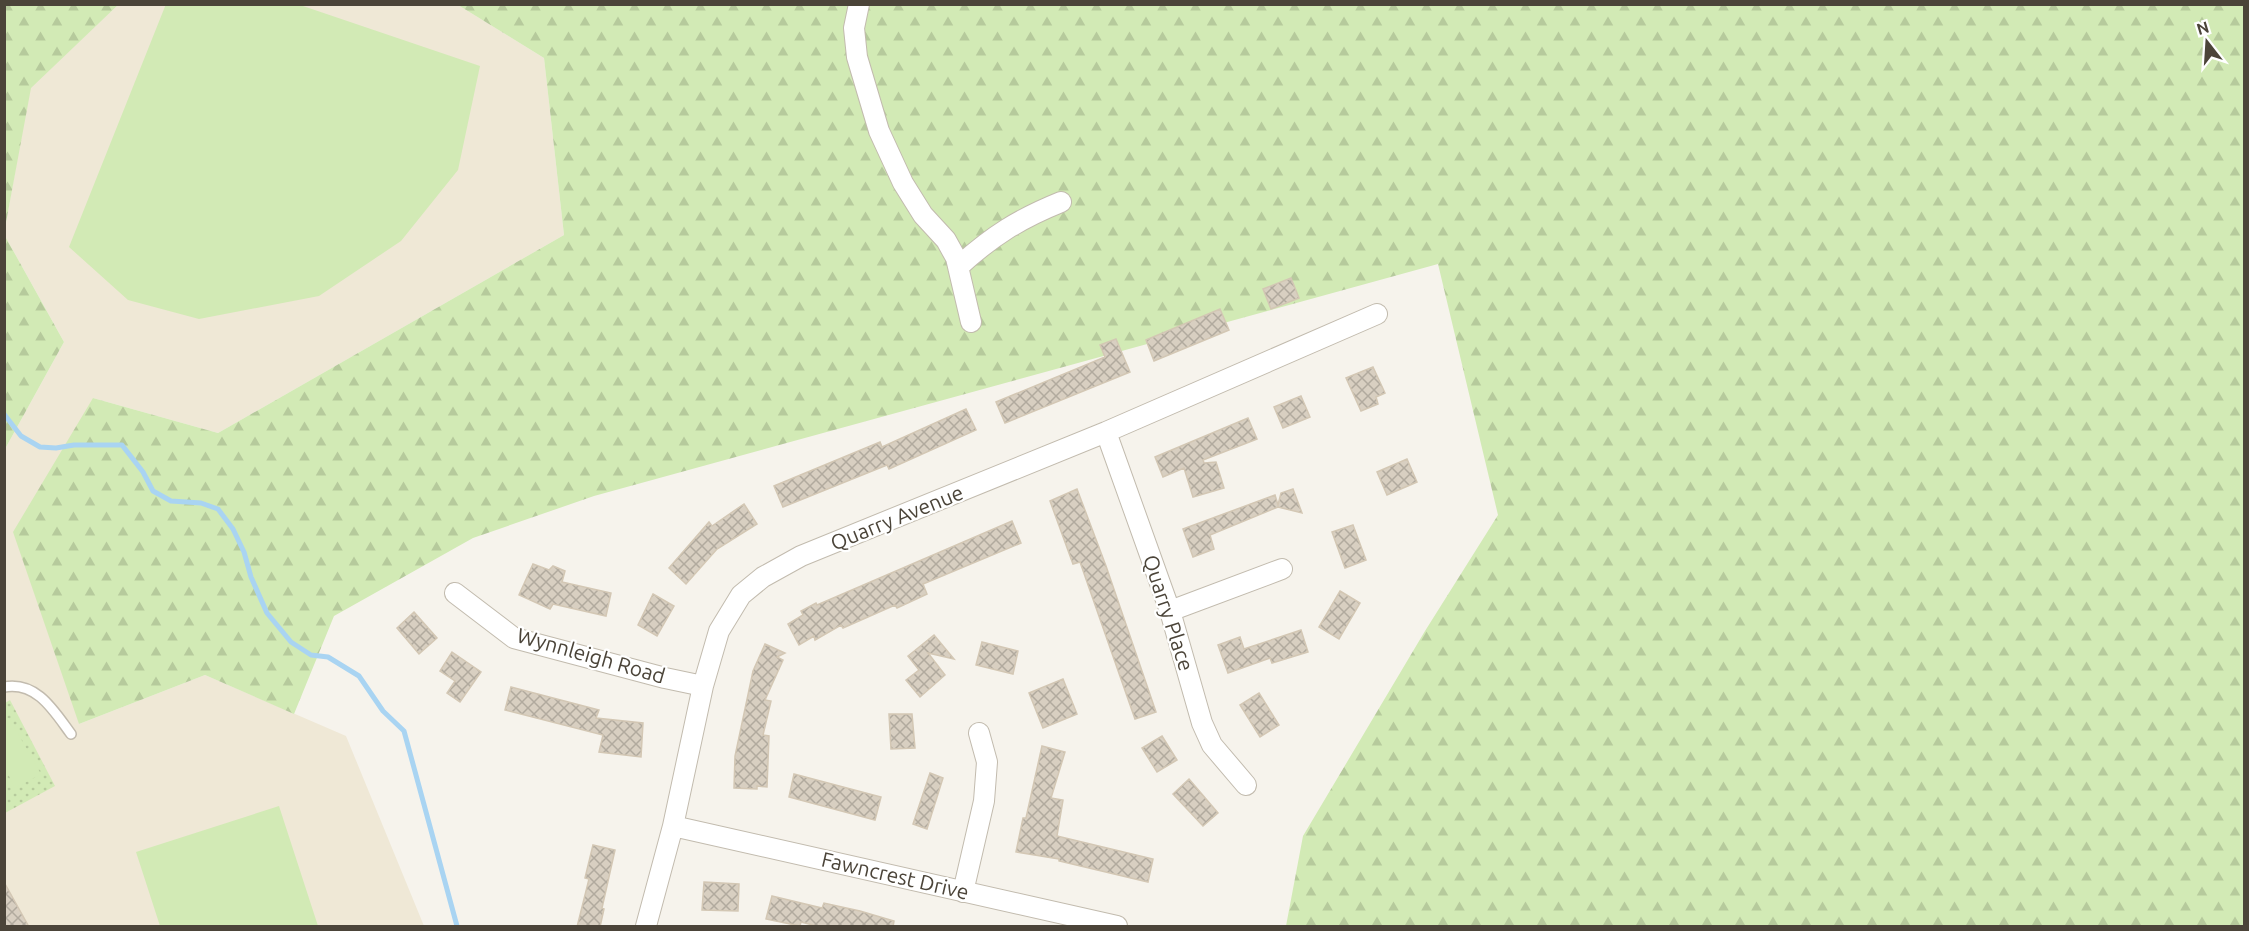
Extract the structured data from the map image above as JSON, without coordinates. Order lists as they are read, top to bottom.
{
  "streets": {
    "street": [
      "Quarry Avenue",
      "Quarry Place",
      "Wynnleigh Road",
      "Fawncrest Drive"
    ]
  },
  "crossings": [
    ["Quarry Avenue", "Quarry Place"],
    ["Quarry Avenue", "Wynnleigh Road"],
    ["Quarry Avenue", "Fawncrest Drive"]
  ],
  "north": "top"
}
